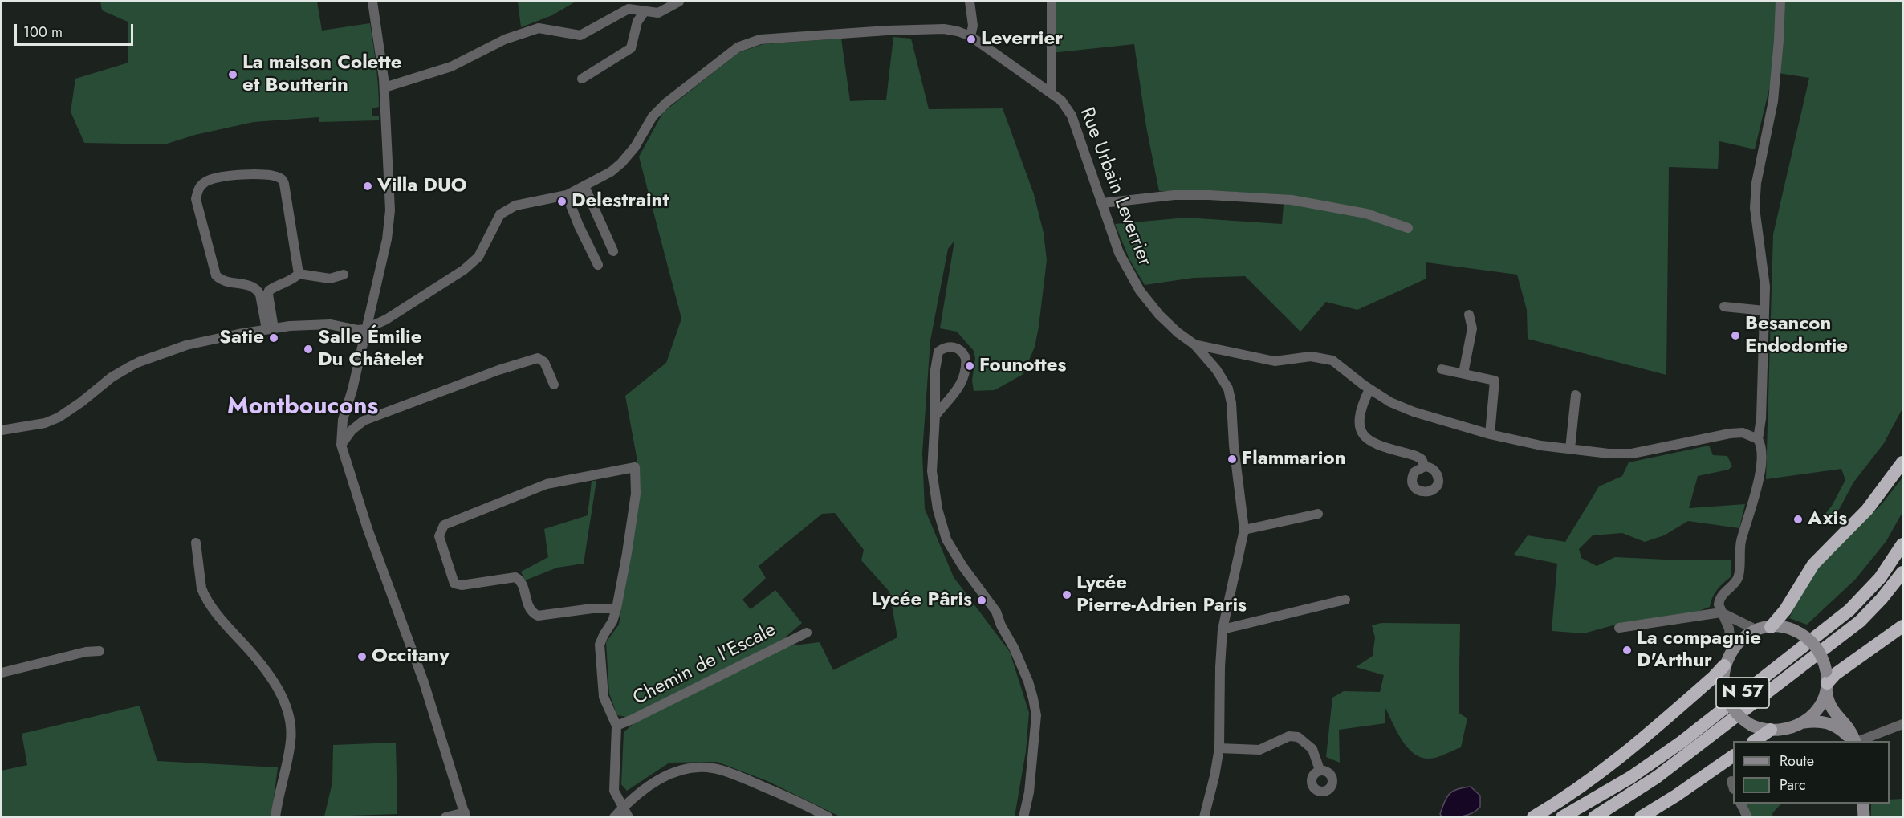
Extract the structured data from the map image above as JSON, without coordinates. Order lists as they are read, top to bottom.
{
  "streets": {
    "highway": ["N 57"],
    "street": ["Rue Urbain Leverrier", "Chemin de l'Escale"]
  },
  "districts": ["Montboucons"],
  "places": [
    "Leverrier",
    "La maison Colette et Boutterin",
    "Villa DUO",
    "Delestraint",
    "Besancon Endodontie",
    "Satie",
    "Salle Émilie Du Châtelet",
    "Founottes",
    "Flammarion",
    "Axis",
    "Lycée Pierre-Adrien Paris",
    "Lycée Pâris",
    "La compagnie D'Arthur",
    "Occitany"
  ],
  "legend": ["Route", "Parc"],
  "scale_bar": "100 m"
}
